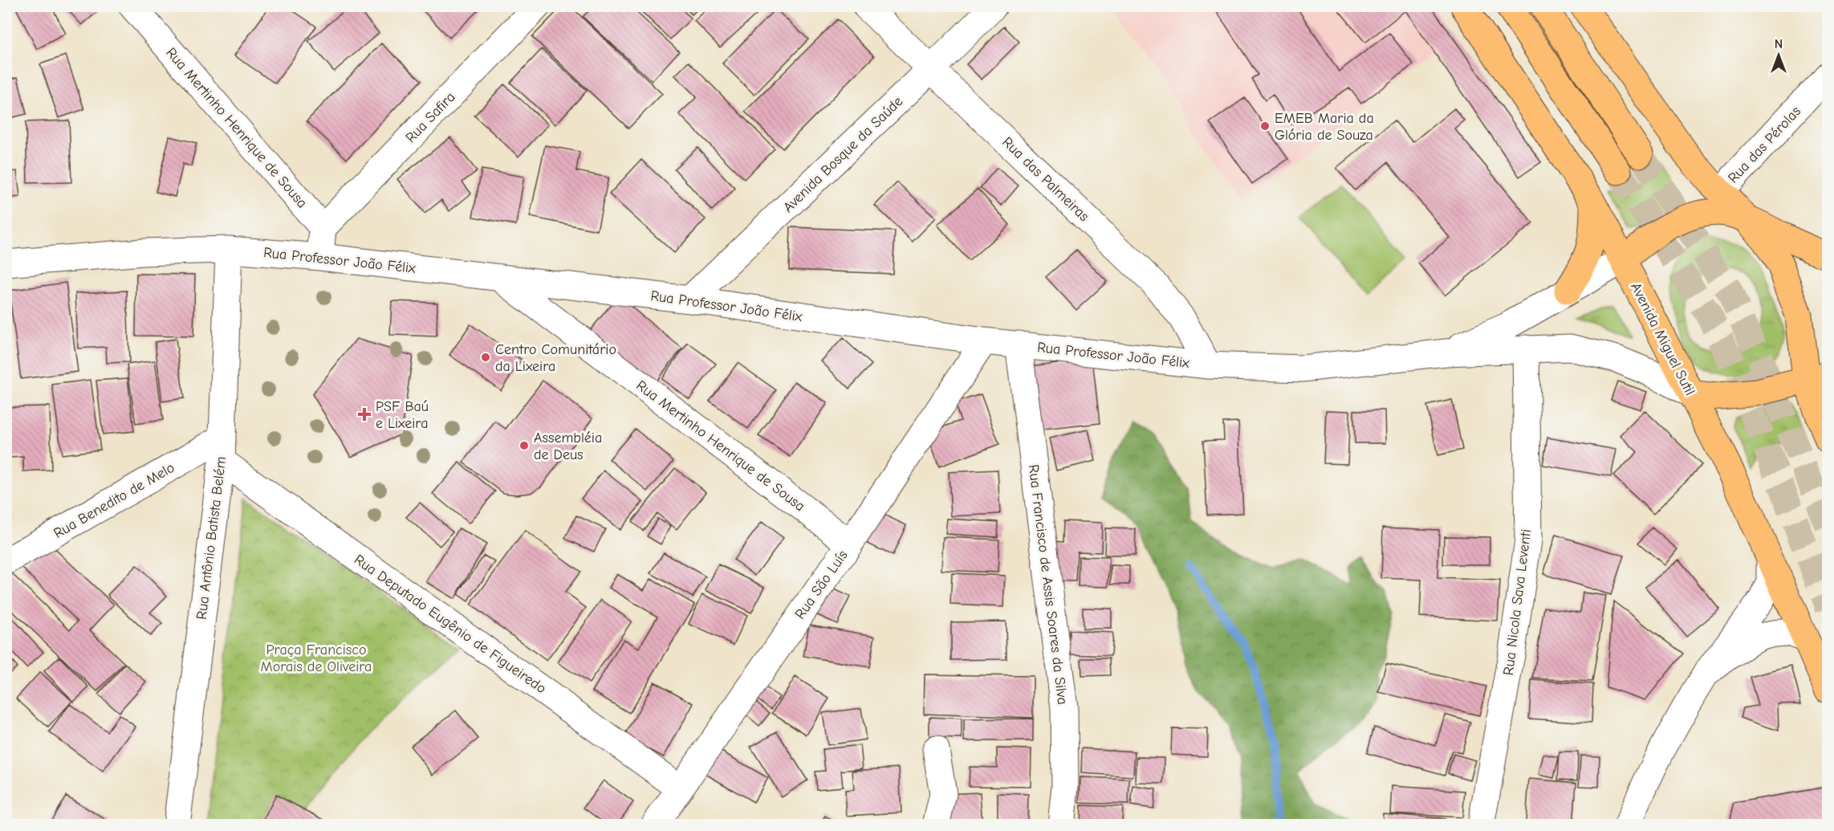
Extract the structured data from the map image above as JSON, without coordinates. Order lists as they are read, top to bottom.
{
  "streets": {
    "main road": ["Avenida Miguel Sutil"],
    "street": [
      "Rua Safira",
      "Rua Mertinho Henrique de Sousa",
      "Rua das Pérolas",
      "Avenida Bosque da Saúde",
      "Rua das Palmeiras",
      "Rua Professor João Félix",
      "Rua Benedito de Melo",
      "Rua Antônio Batista Belém",
      "Rua São Luís",
      "Rua Francisco de Assis Soares da Silva",
      "Rua Nicola Sava Leventi",
      "Rua Deputado Eugênio de Figueiredo"
    ]
  },
  "crossings": [
    ["Rua Safira", "Rua Mertinho Henrique de Sousa"],
    ["Rua Mertinho Henrique de Sousa", "Rua Professor João Félix"],
    ["Rua Mertinho Henrique de Sousa", "Rua São Luís"],
    ["Avenida Bosque da Saúde", "Rua das Palmeiras"],
    ["Avenida Bosque da Saúde", "Rua Professor João Félix"],
    ["Rua das Palmeiras", "Rua Professor João Félix"],
    ["Rua Professor João Félix", "Rua Antônio Batista Belém"],
    ["Rua Professor João Félix", "Rua São Luís"],
    ["Rua Professor João Félix", "Rua Francisco de Assis Soares da Silva"],
    ["Rua Benedito de Melo", "Rua Antônio Batista Belém"],
    ["Rua Benedito de Melo", "Rua Deputado Eugênio de Figueiredo"],
    ["Rua Antônio Batista Belém", "Rua Deputado Eugênio de Figueiredo"],
    ["Rua São Luís", "Rua Deputado Eugênio de Figueiredo"]
  ],
  "parks": ["Praça Francisco Morais de Oliveira"],
  "places": {
    "other": ["EMEB Maria da Glória de Souza", "Centro Comunitário da Lixeira", "Assembléia de Deus"],
    "health": ["PSF Baú e Lixeira"]
  },
  "north": "top"
}
